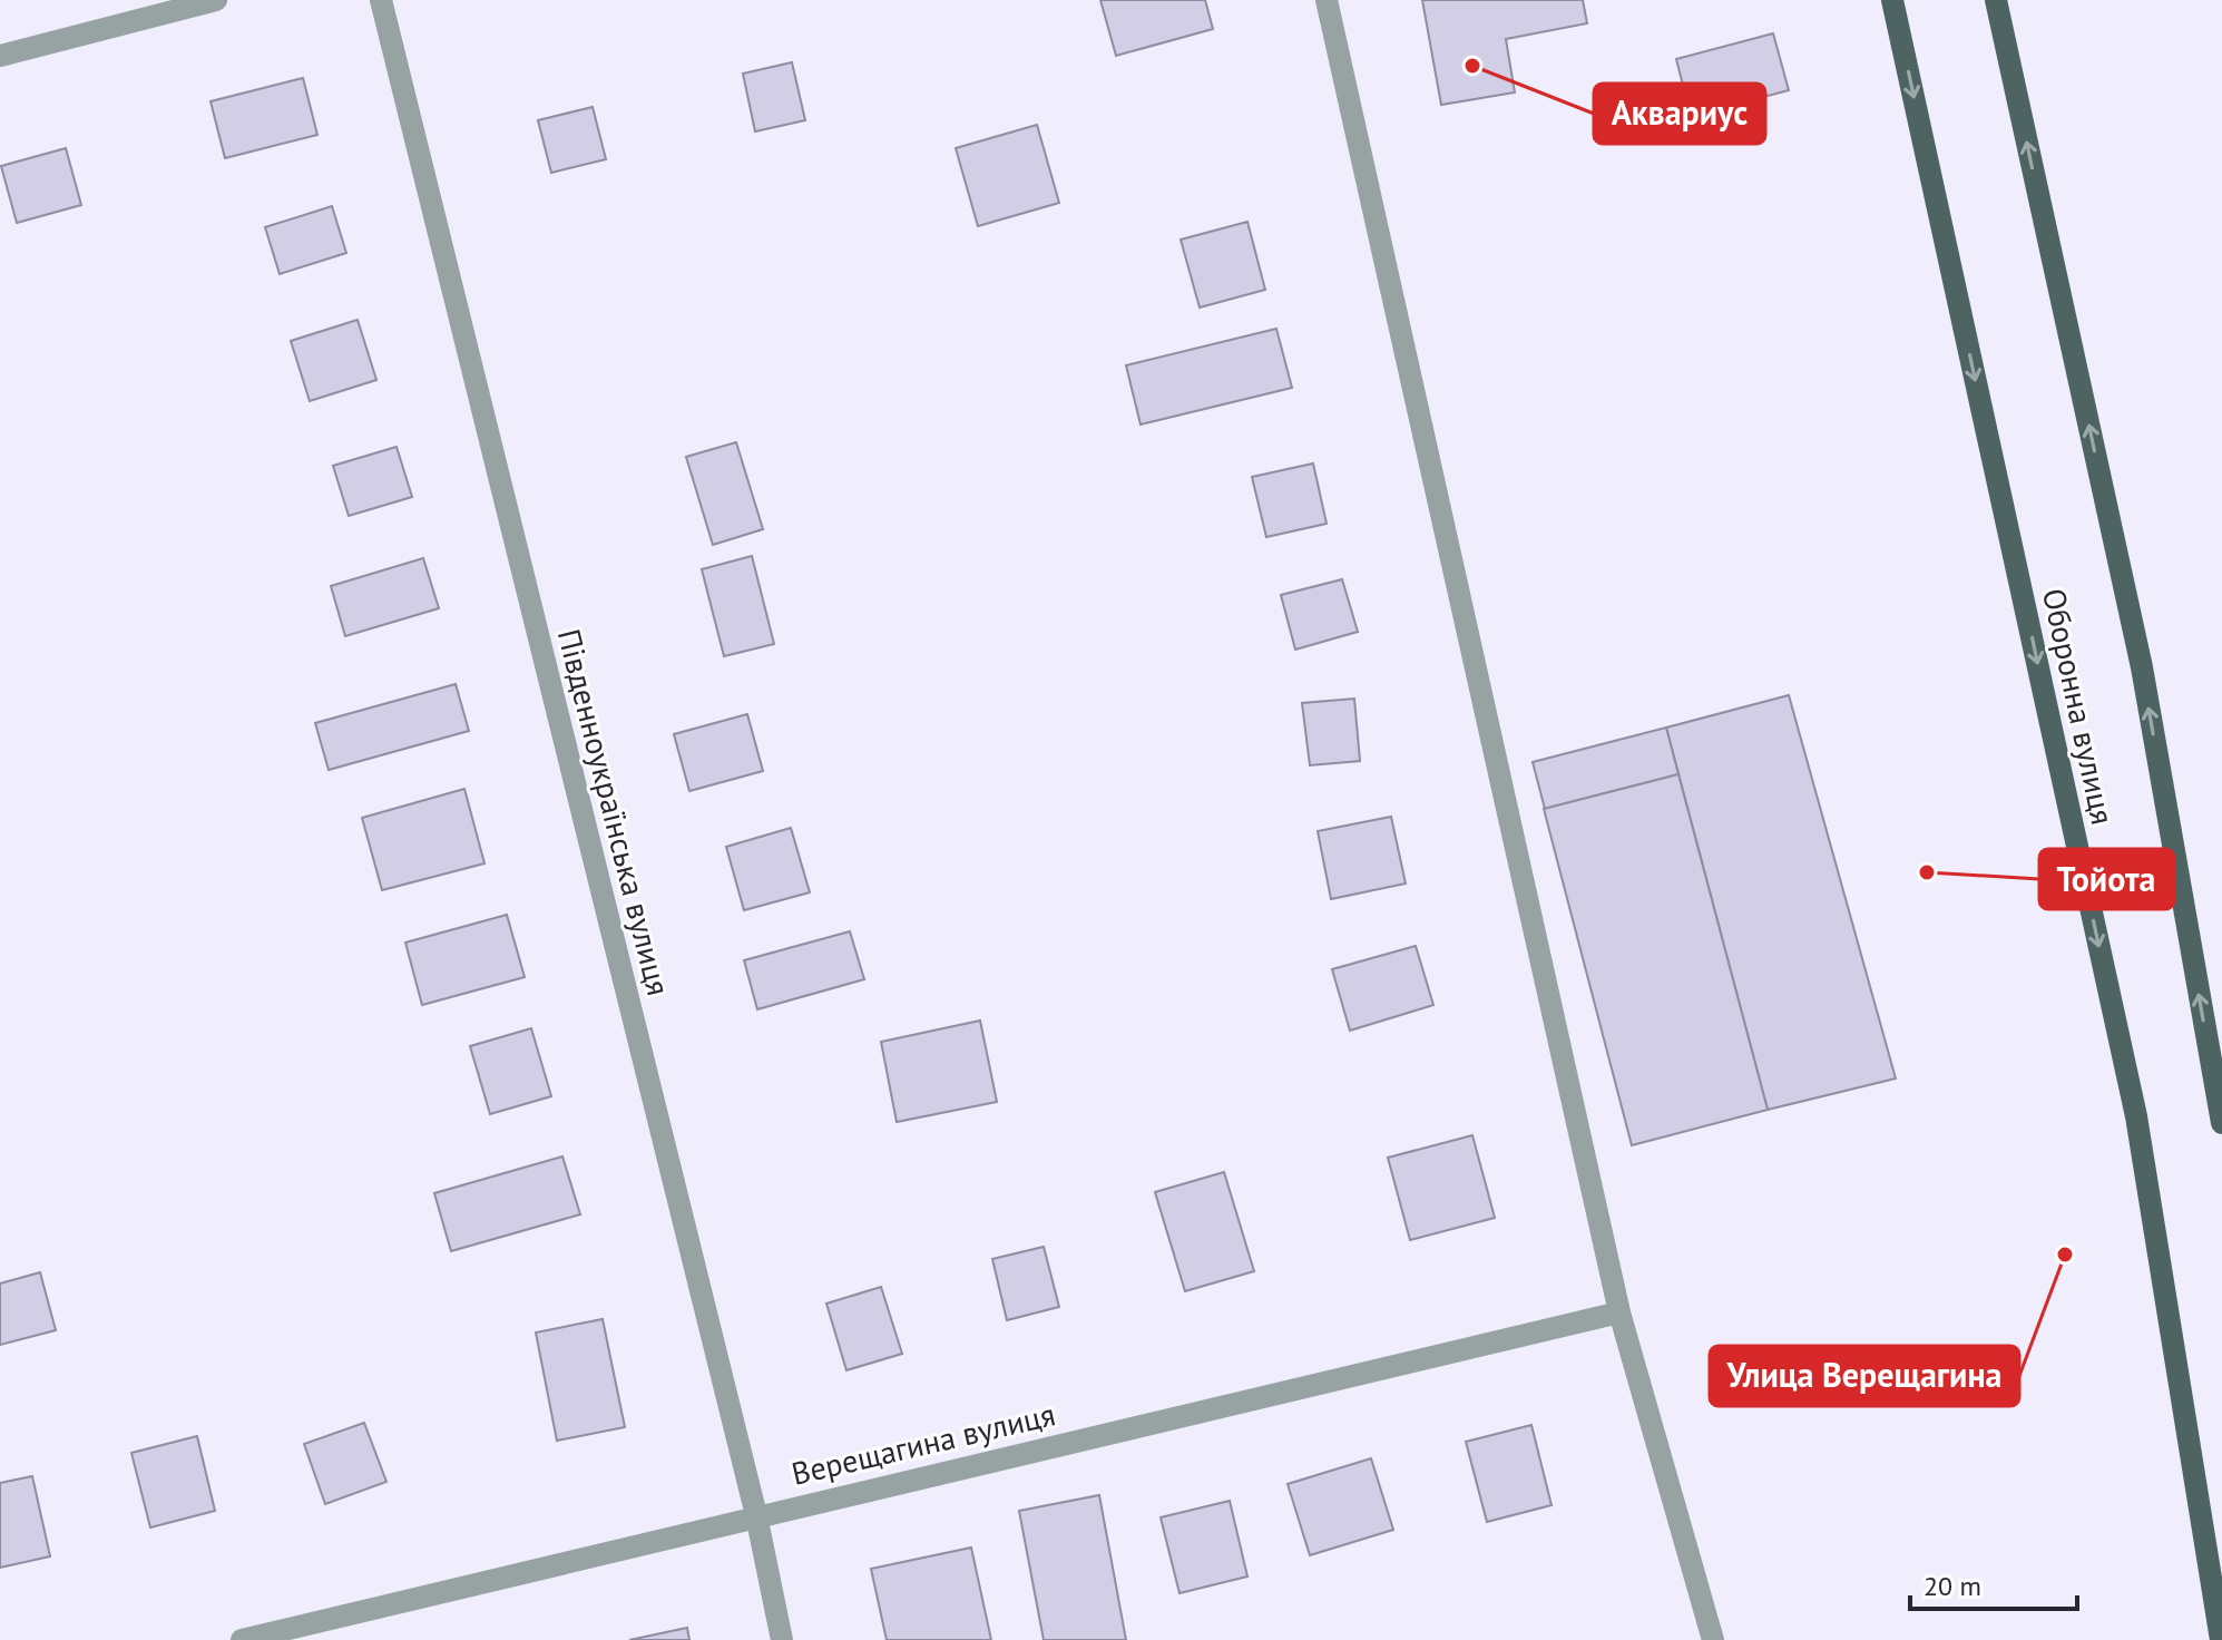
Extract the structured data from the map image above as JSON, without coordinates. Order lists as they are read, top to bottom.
{
  "streets": {
    "main road": ["Оборонна вулиця"],
    "street": ["Південноукраїнська вулиця", "Верещагина вулиця"]
  },
  "crossings": [
    ["Південноукраїнська вулиця", "Верещагина вулиця"]
  ],
  "places": ["Аквариус", "Тойота", "Улица Верещагина"],
  "scale_bar": "20 m"
}
